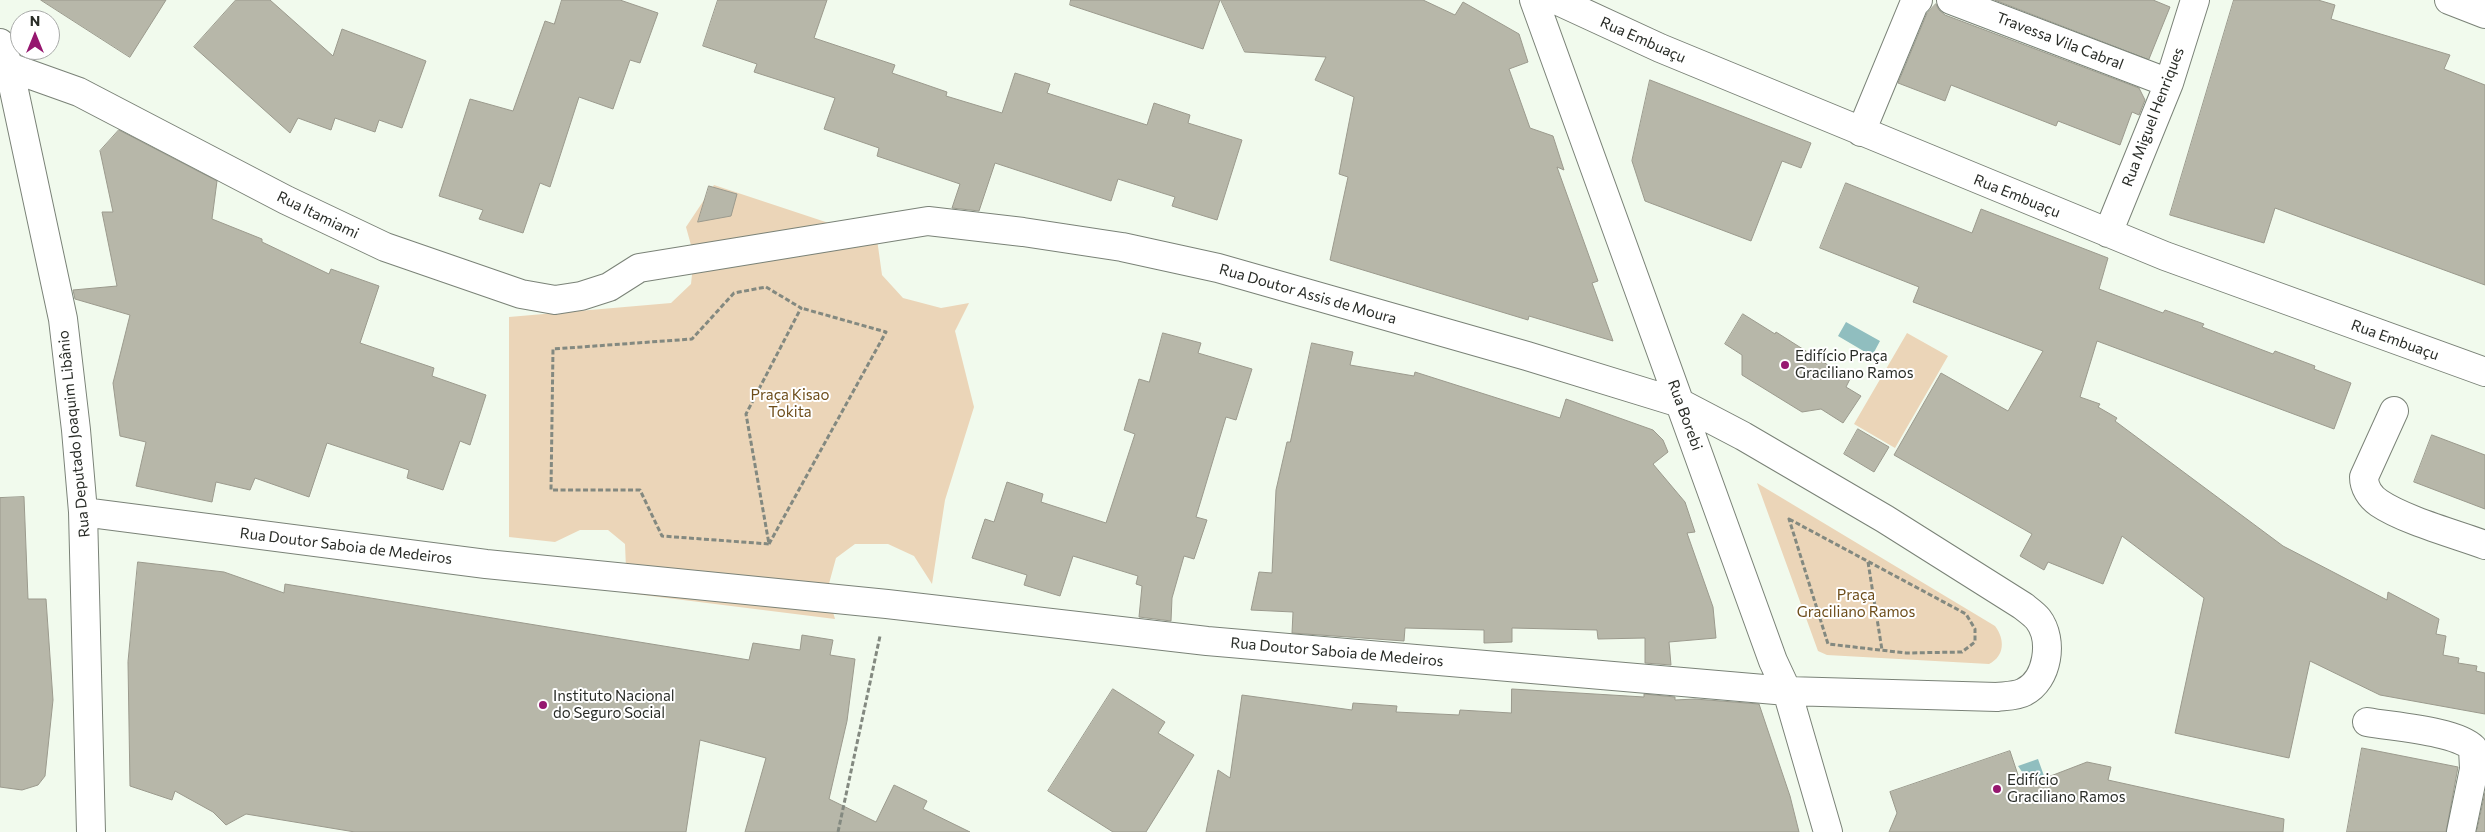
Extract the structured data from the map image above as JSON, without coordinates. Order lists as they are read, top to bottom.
{
  "streets": {
    "street": [
      "Rua Embuaçu",
      "Travessa Vila Cabral",
      "Rua Miguel Henriques",
      "Rua Itamiami",
      "Rua Doutor Assis de Moura",
      "Rua Borebi",
      "Rua Deputado Joaquim Libânio",
      "Rua Doutor Saboia de Medeiros"
    ]
  },
  "crossings": [
    ["Rua Embuaçu", "Rua Miguel Henriques"],
    ["Travessa Vila Cabral", "Rua Miguel Henriques"],
    ["Rua Itamiami", "Rua Doutor Assis de Moura"],
    ["Rua Itamiami", "Rua Deputado Joaquim Libânio"],
    ["Rua Doutor Assis de Moura", "Rua Borebi"],
    ["Rua Borebi", "Rua Doutor Saboia de Medeiros"],
    ["Rua Deputado Joaquim Libânio", "Rua Doutor Saboia de Medeiros"]
  ],
  "parks": ["Praça Kisao Tokita", "Praça Graciliano Ramos"],
  "places": ["Edifício Praça Graciliano Ramos", "Instituto Nacional do Seguro Social", "Edifício Graciliano Ramos"],
  "north": "top"
}
